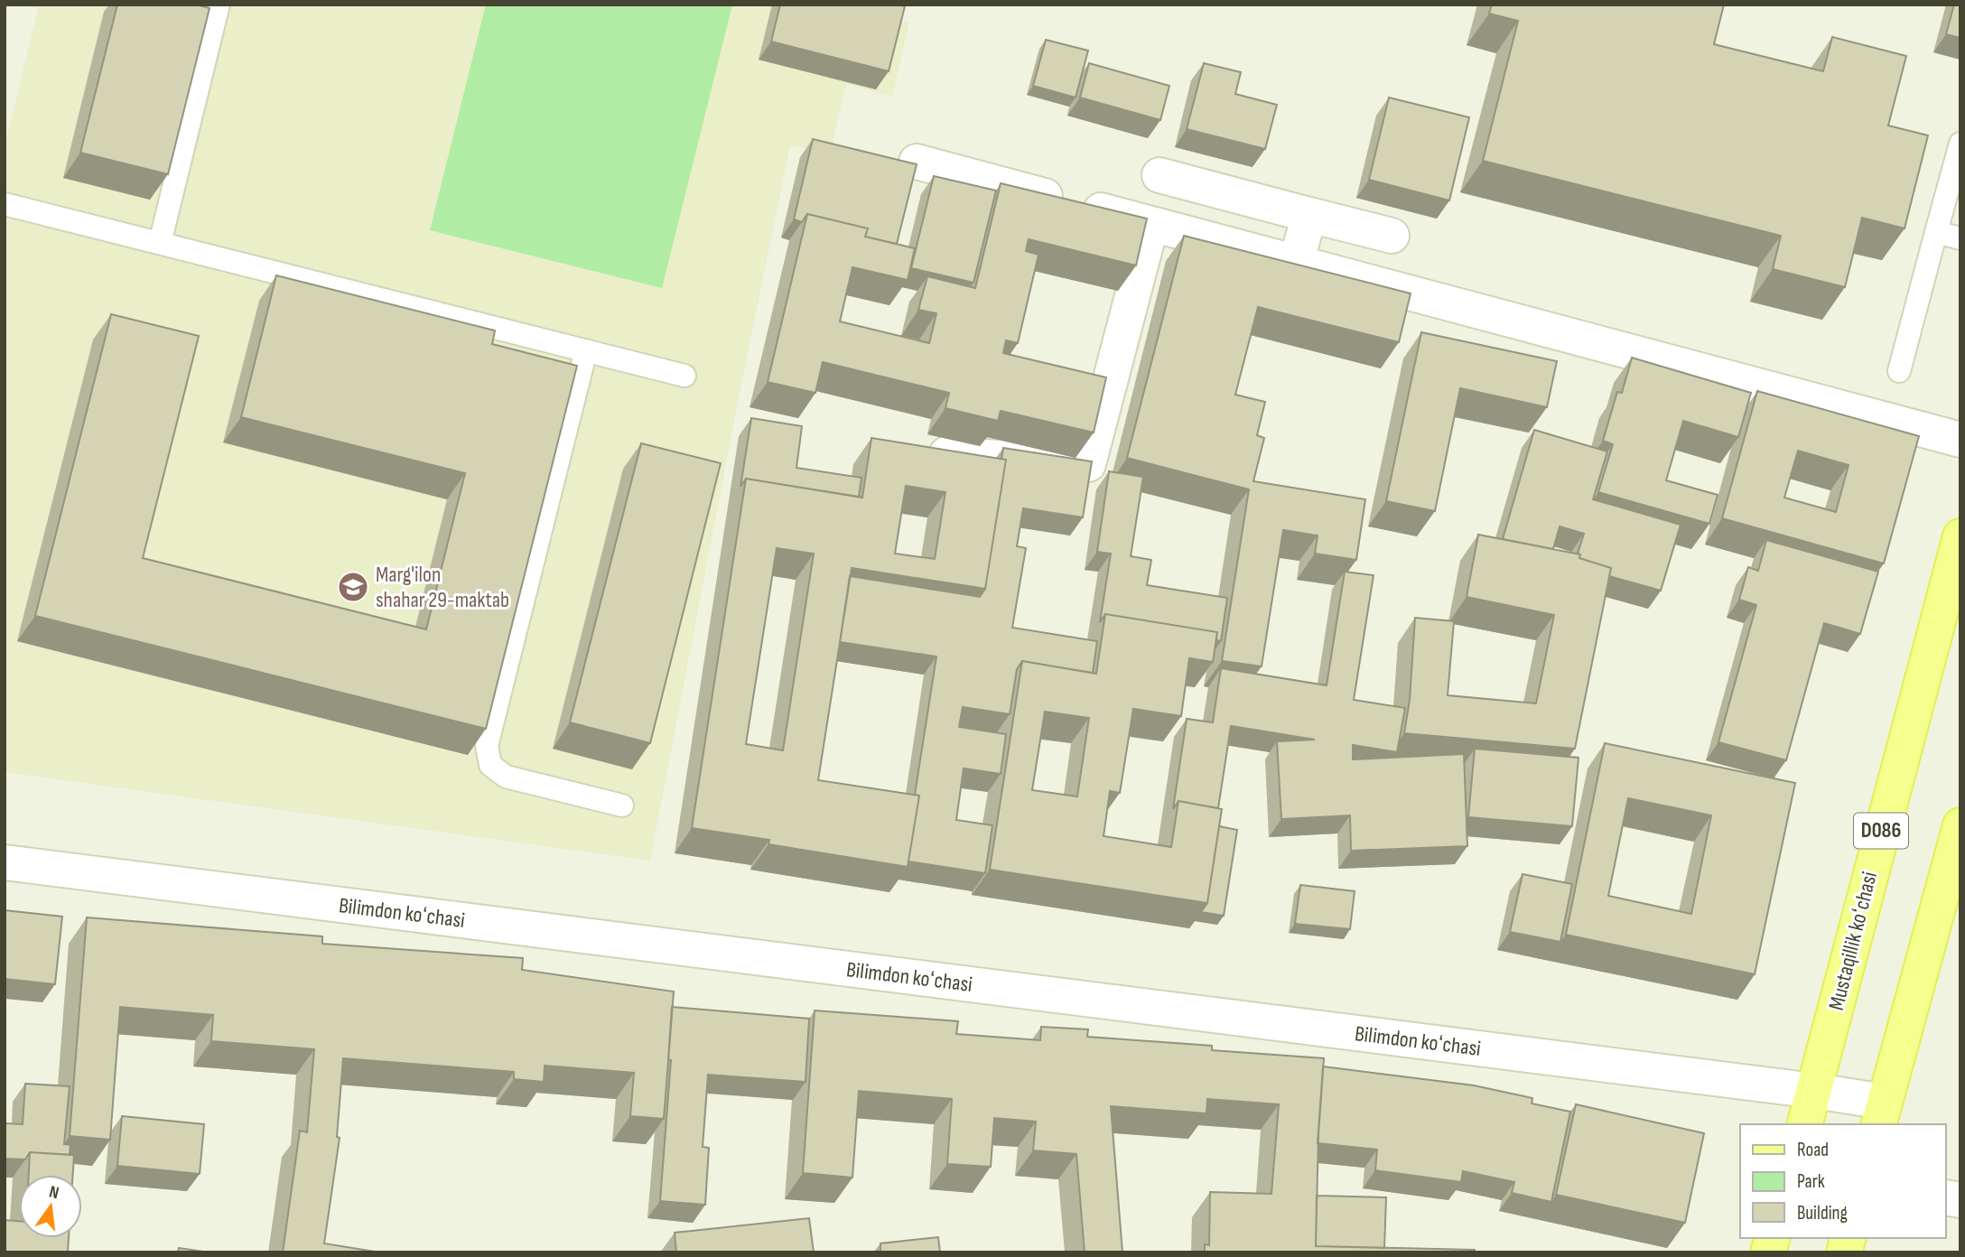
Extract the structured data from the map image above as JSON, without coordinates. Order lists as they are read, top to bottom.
{
  "streets": {
    "main road": ["D086", "Mustaqillik koʻchasi"],
    "street": ["Bilimdon koʻchasi"]
  },
  "crossings": [
    ["Bilimdon koʻchasi", "Mustaqillik koʻchasi"]
  ],
  "places": {
    "school or university": ["Marg'ilon shahar 29-maktab"]
  },
  "legend": ["Road", "Park", "Building"],
  "north": "top"
}
